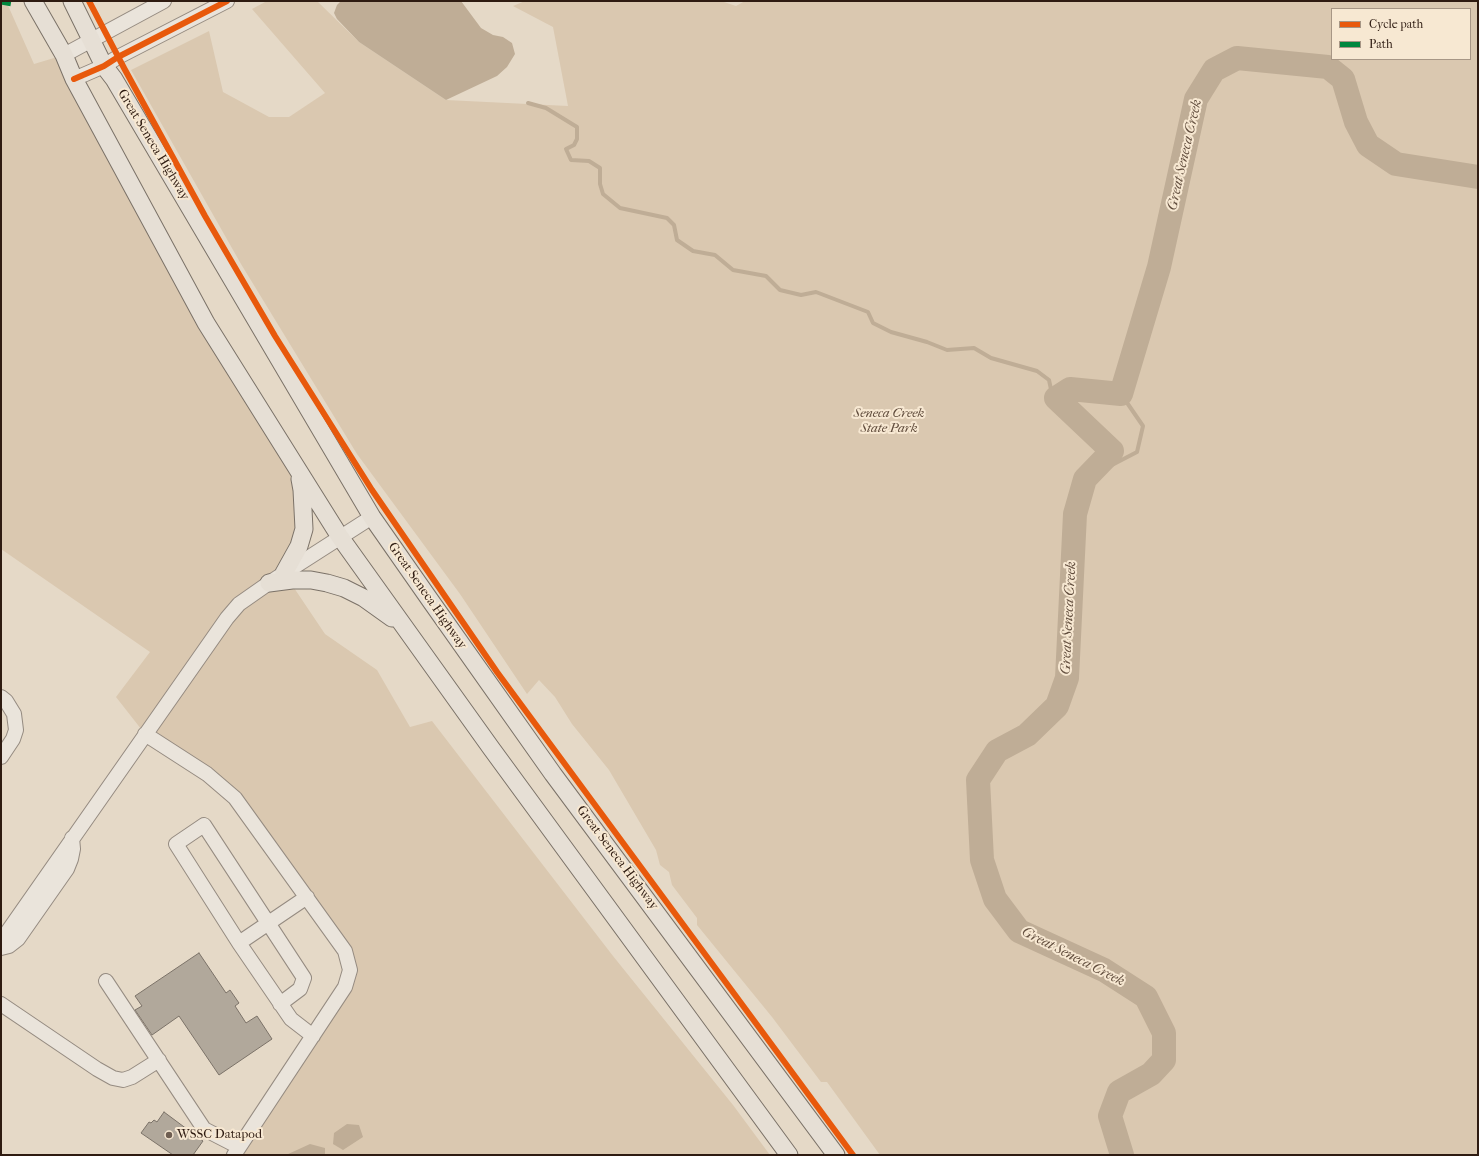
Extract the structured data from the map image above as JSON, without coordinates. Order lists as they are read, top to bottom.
{
  "streets": {
    "main road": ["Great Seneca Highway"]
  },
  "water": ["Great Seneca Creek"],
  "parks": ["Seneca Creek State Park"],
  "places": ["WSSC Datapod"],
  "legend": ["Cycle path", "Path"]
}
